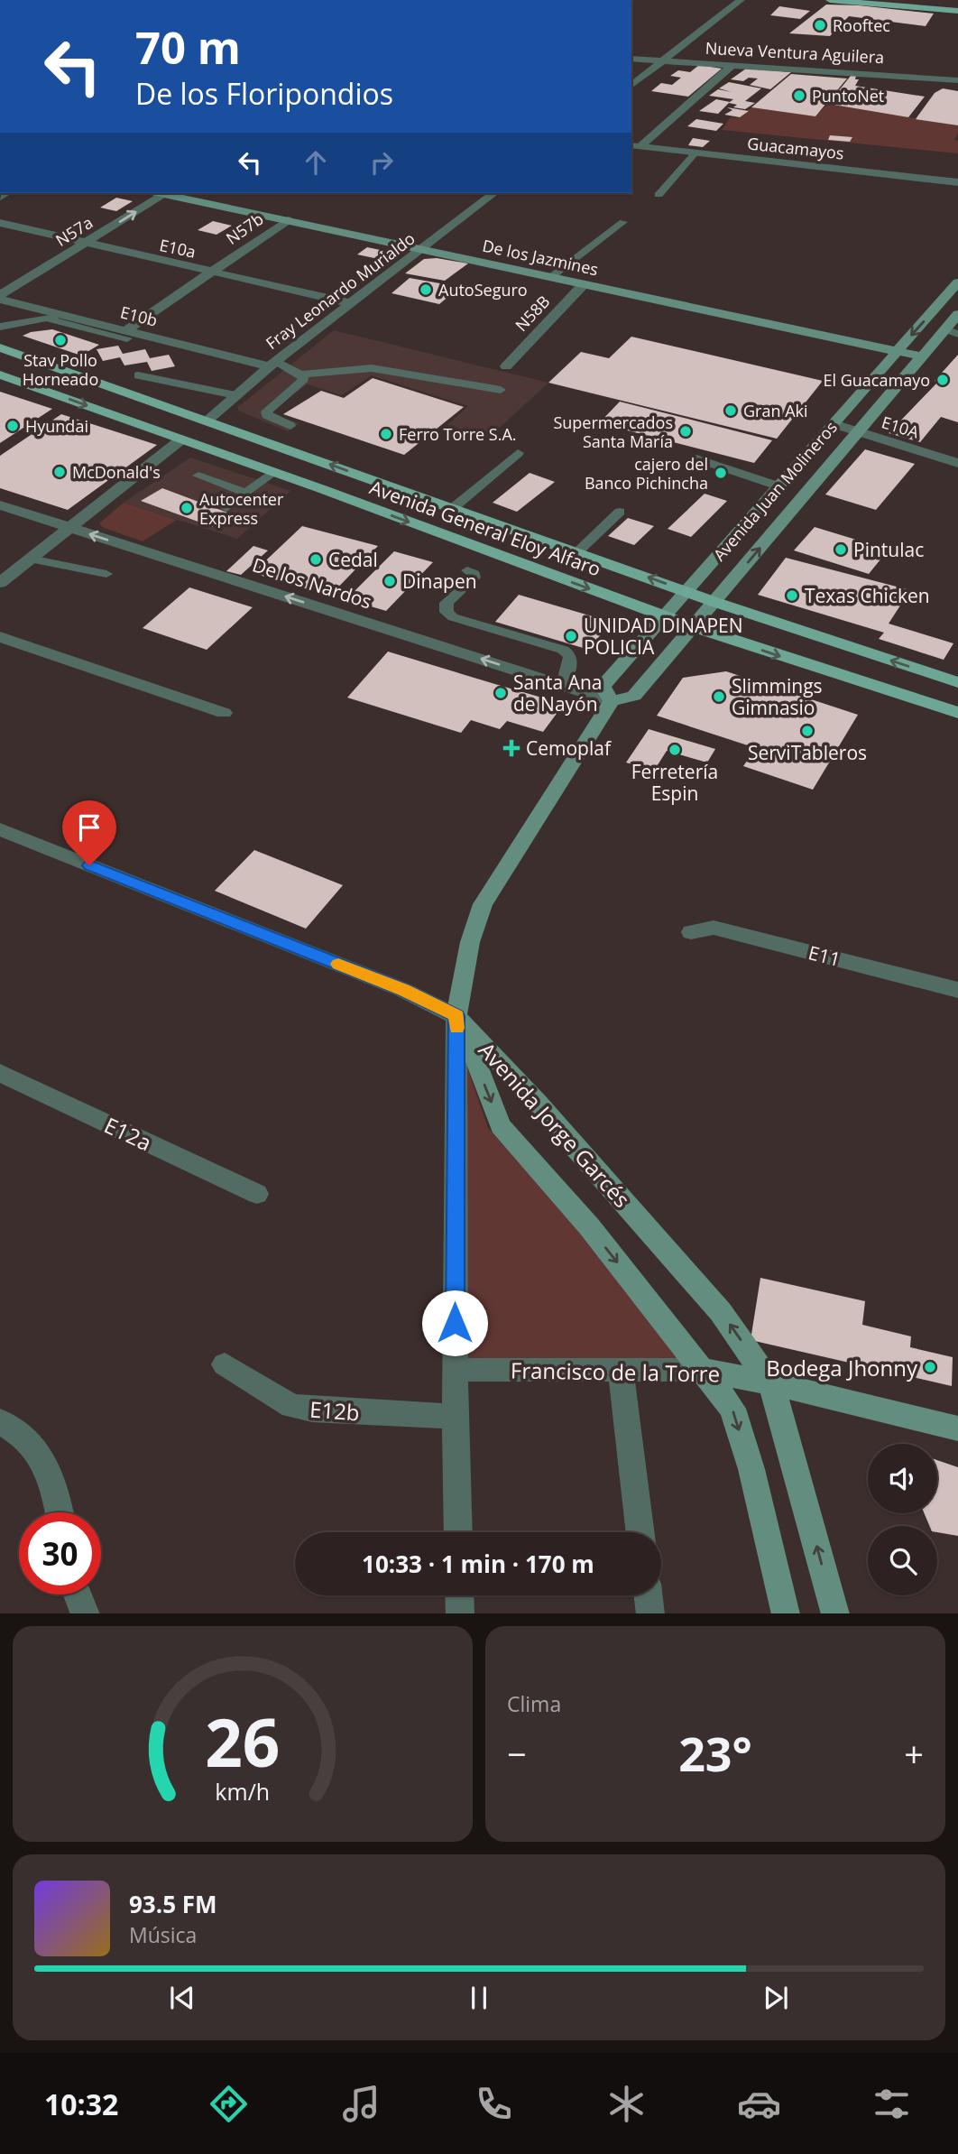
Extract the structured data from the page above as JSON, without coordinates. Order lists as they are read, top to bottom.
{
  "streets": {
    "main road": ["Avenida General Eloy Alfaro"],
    "street": [
      "Nueva Ventura Aguilera",
      "Guacamayos",
      "N57b",
      "N57a",
      "E10a",
      "De los Jazmines",
      "Fray Leonardo Murialdo",
      "N58B",
      "E10b",
      "E10A",
      "Avenida Juan Molineros",
      "De los Nardos",
      "E11",
      "Avenida Jorge Garcés",
      "E12a",
      "Francisco de la Torre",
      "E12b"
    ]
  },
  "crossings": [
    ["N57b", "E10a"],
    ["N57b", "De los Jazmines"],
    ["N57b", "E10b"],
    ["N57a", "E10a"],
    ["N57a", "De los Jazmines"],
    ["N57a", "E10b"],
    ["E10a", "Fray Leonardo Murialdo"],
    ["De los Jazmines", "Fray Leonardo Murialdo"],
    ["De los Jazmines", "N58B"],
    ["De los Jazmines", "Avenida Juan Molineros"],
    ["Fray Leonardo Murialdo", "E10b"],
    ["Fray Leonardo Murialdo", "Avenida General Eloy Alfaro"],
    ["E10A", "Avenida Juan Molineros"],
    ["Avenida Juan Molineros", "Avenida General Eloy Alfaro"],
    ["Avenida Juan Molineros", "De los Nardos"],
    ["Avenida Juan Molineros", "Avenida Jorge Garcés"],
    ["Avenida Jorge Garcés", "Francisco de la Torre"]
  ],
  "one_way": ["N57a"],
  "places": {
    "other": [
      "Rooftec",
      "PuntoNet",
      "AutoSeguro",
      "Stav Pollo Horneado",
      "El Guacamayo",
      "Gran Aki",
      "Hyundai",
      "Supermercados Santa María",
      "Ferro Torre S.A.",
      "McDonald's",
      "cajero del Banco Pichincha",
      "Autocenter Express",
      "Pintulac",
      "Cedal",
      "Dinapen",
      "Texas Chicken",
      "UNIDAD DINAPEN POLICIA",
      "Santa Ana de Nayón",
      "Slimmings Gimnasio",
      "ServiTableros",
      "Ferretería Espin",
      "Bodega Jhonny"
    ],
    "health": ["Cemoplaf"]
  },
  "page": {
    "turn": ["70 m", "De los Floripondios"],
    "limit": "30",
    "trip": "10:33 · 1 min · 170 m",
    "tile": "Clima",
    "heat": ["−", "23°", "+"],
    "song": ["93.5 FM", "Música"],
    "tabs": "10:32",
    "gauge": ["26", "km/h"]
  }
}
